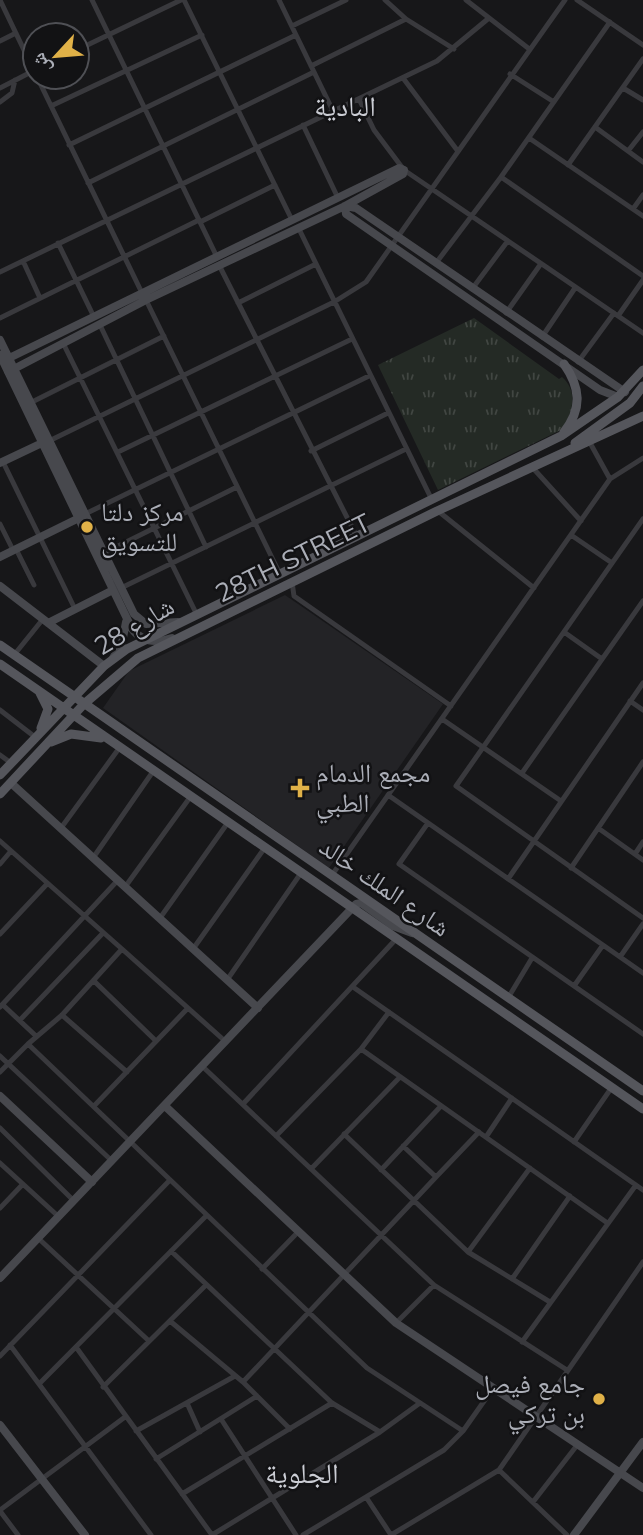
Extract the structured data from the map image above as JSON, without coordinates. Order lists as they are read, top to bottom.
{
  "streets": {
    "main road": ["28TH STREET", "شارع 28", "شارع الملك خالد"]
  },
  "crossings": [
    ["28TH STREET", "شارع الملك خالد"],
    ["شارع 28", "شارع الملك خالد"]
  ],
  "districts": ["البادية", "الجلوية"],
  "places": {
    "other": ["مركز دلتا للتسويق", "جامع فيصل بن تركي"],
    "health": ["مجمع الدمام الطبي"]
  },
  "north": "bottom left"
}
